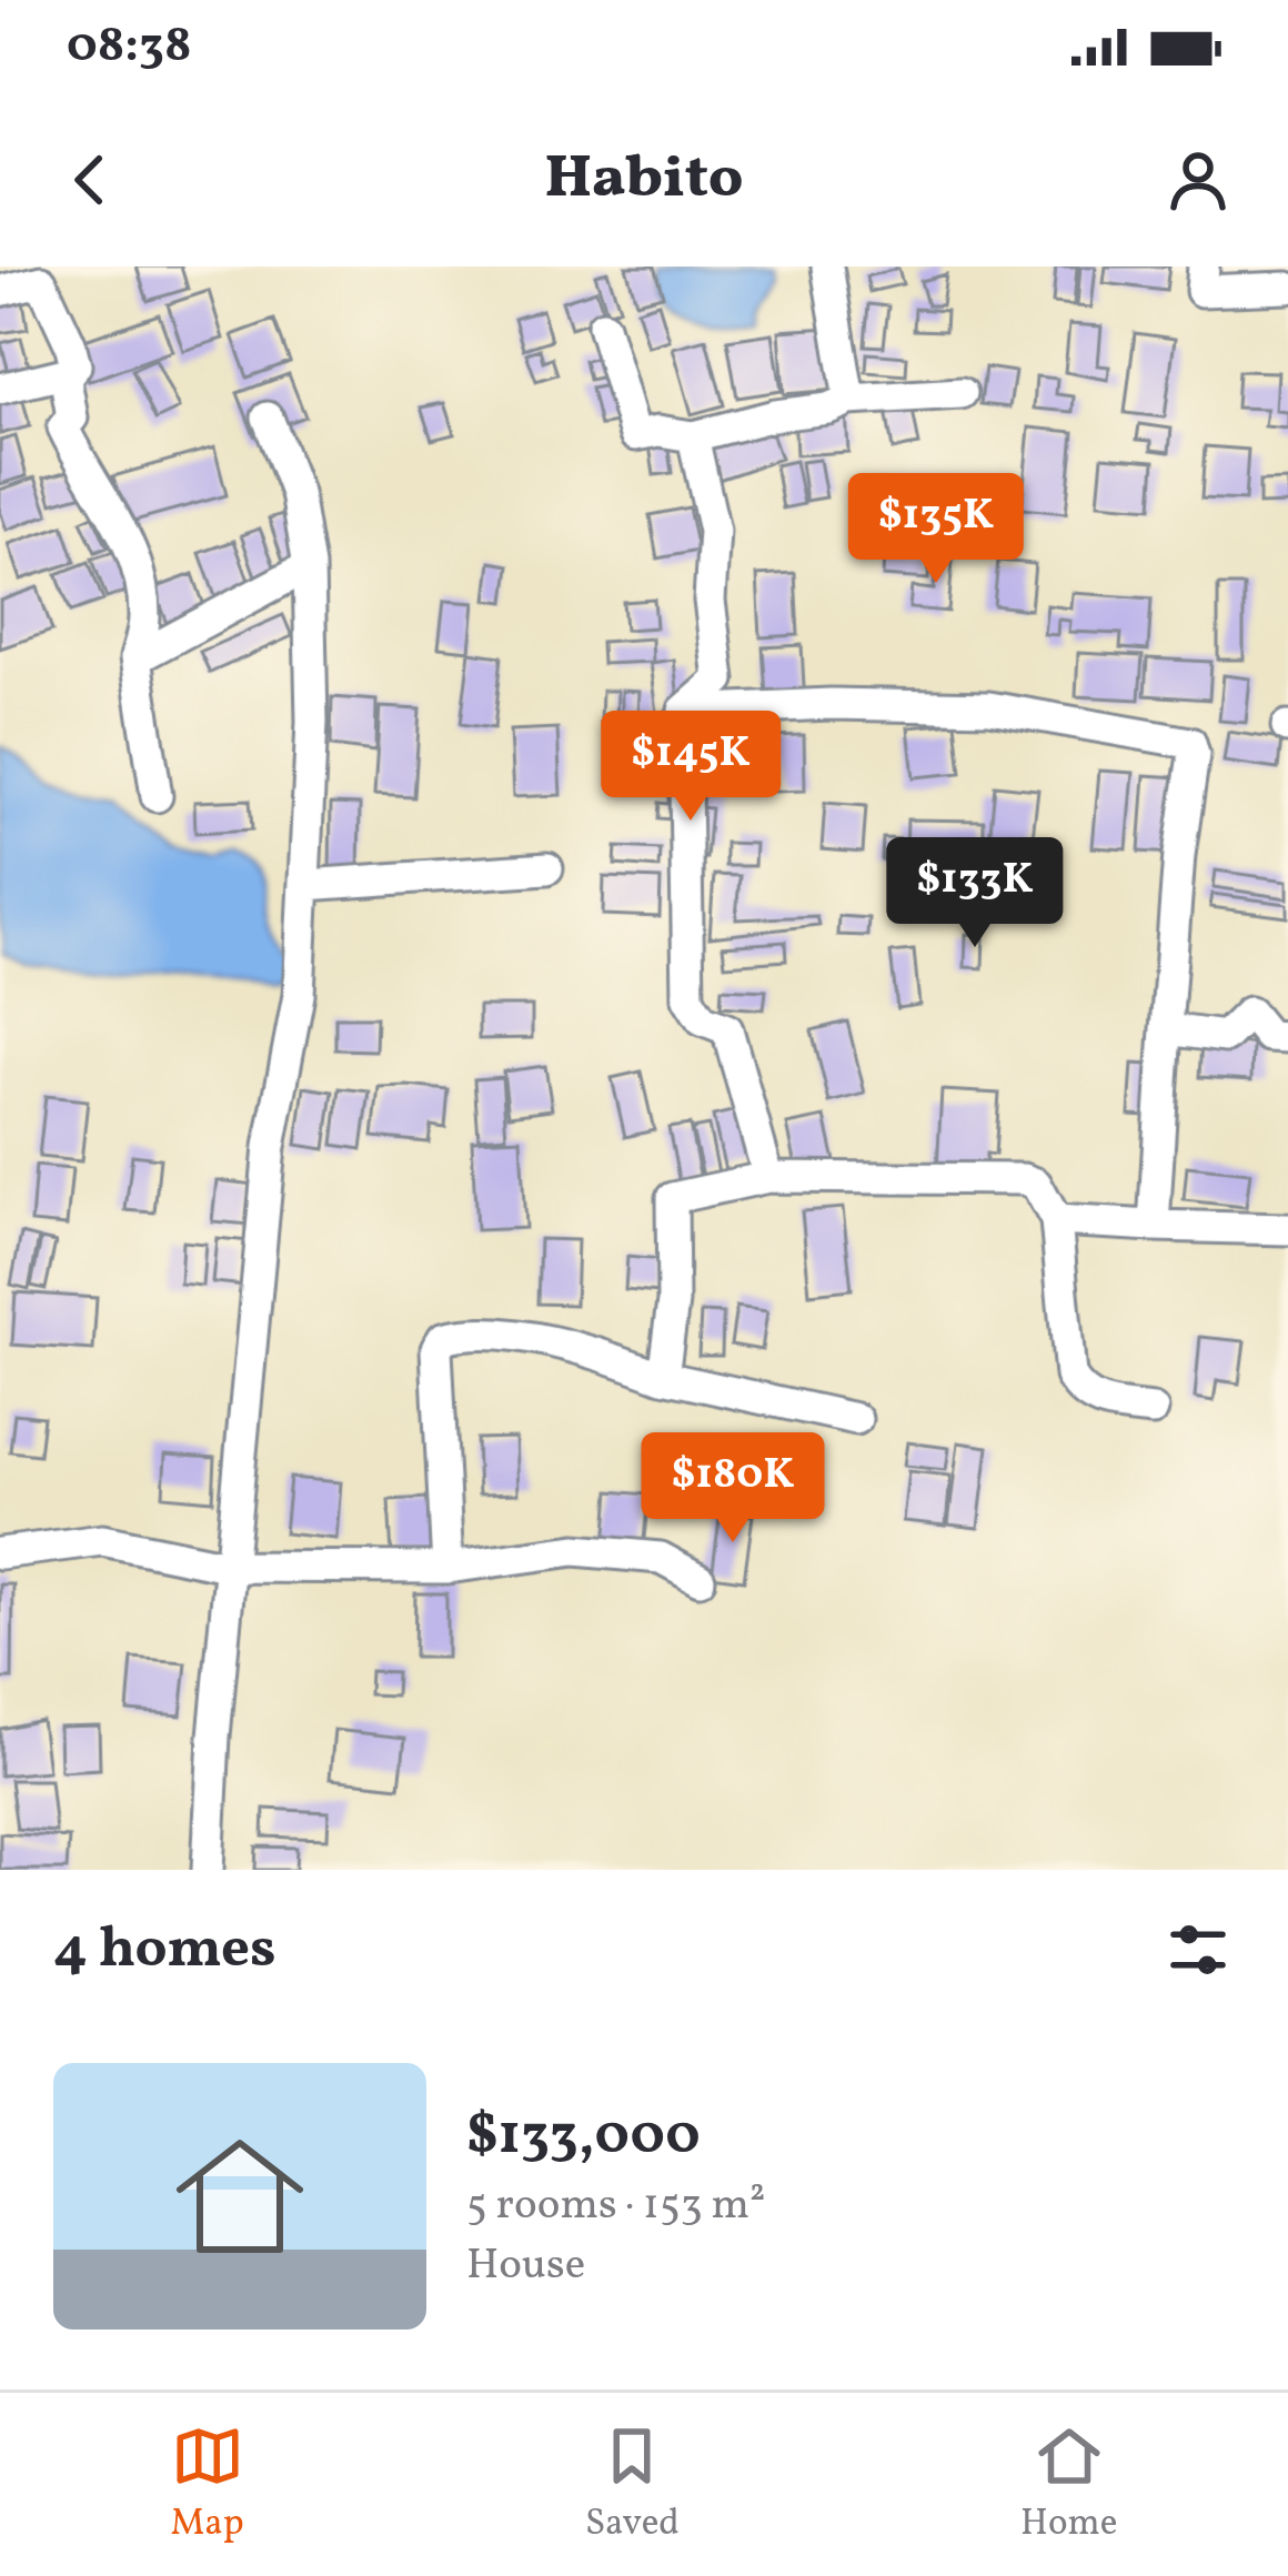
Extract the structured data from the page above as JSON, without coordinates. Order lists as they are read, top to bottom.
{
  "page": {
    "status": "08:38",
    "header": "Habito",
    "price": [
      "$135K",
      "$145K",
      "$133K",
      "$180K"
    ],
    "heading": "4 homes",
    "list": [
      {
        "name": "$133,000",
        "note": "5 rooms · 153 m² · House"
      }
    ],
    "tabs": ["Map", "Saved", "Home"]
  }
}
